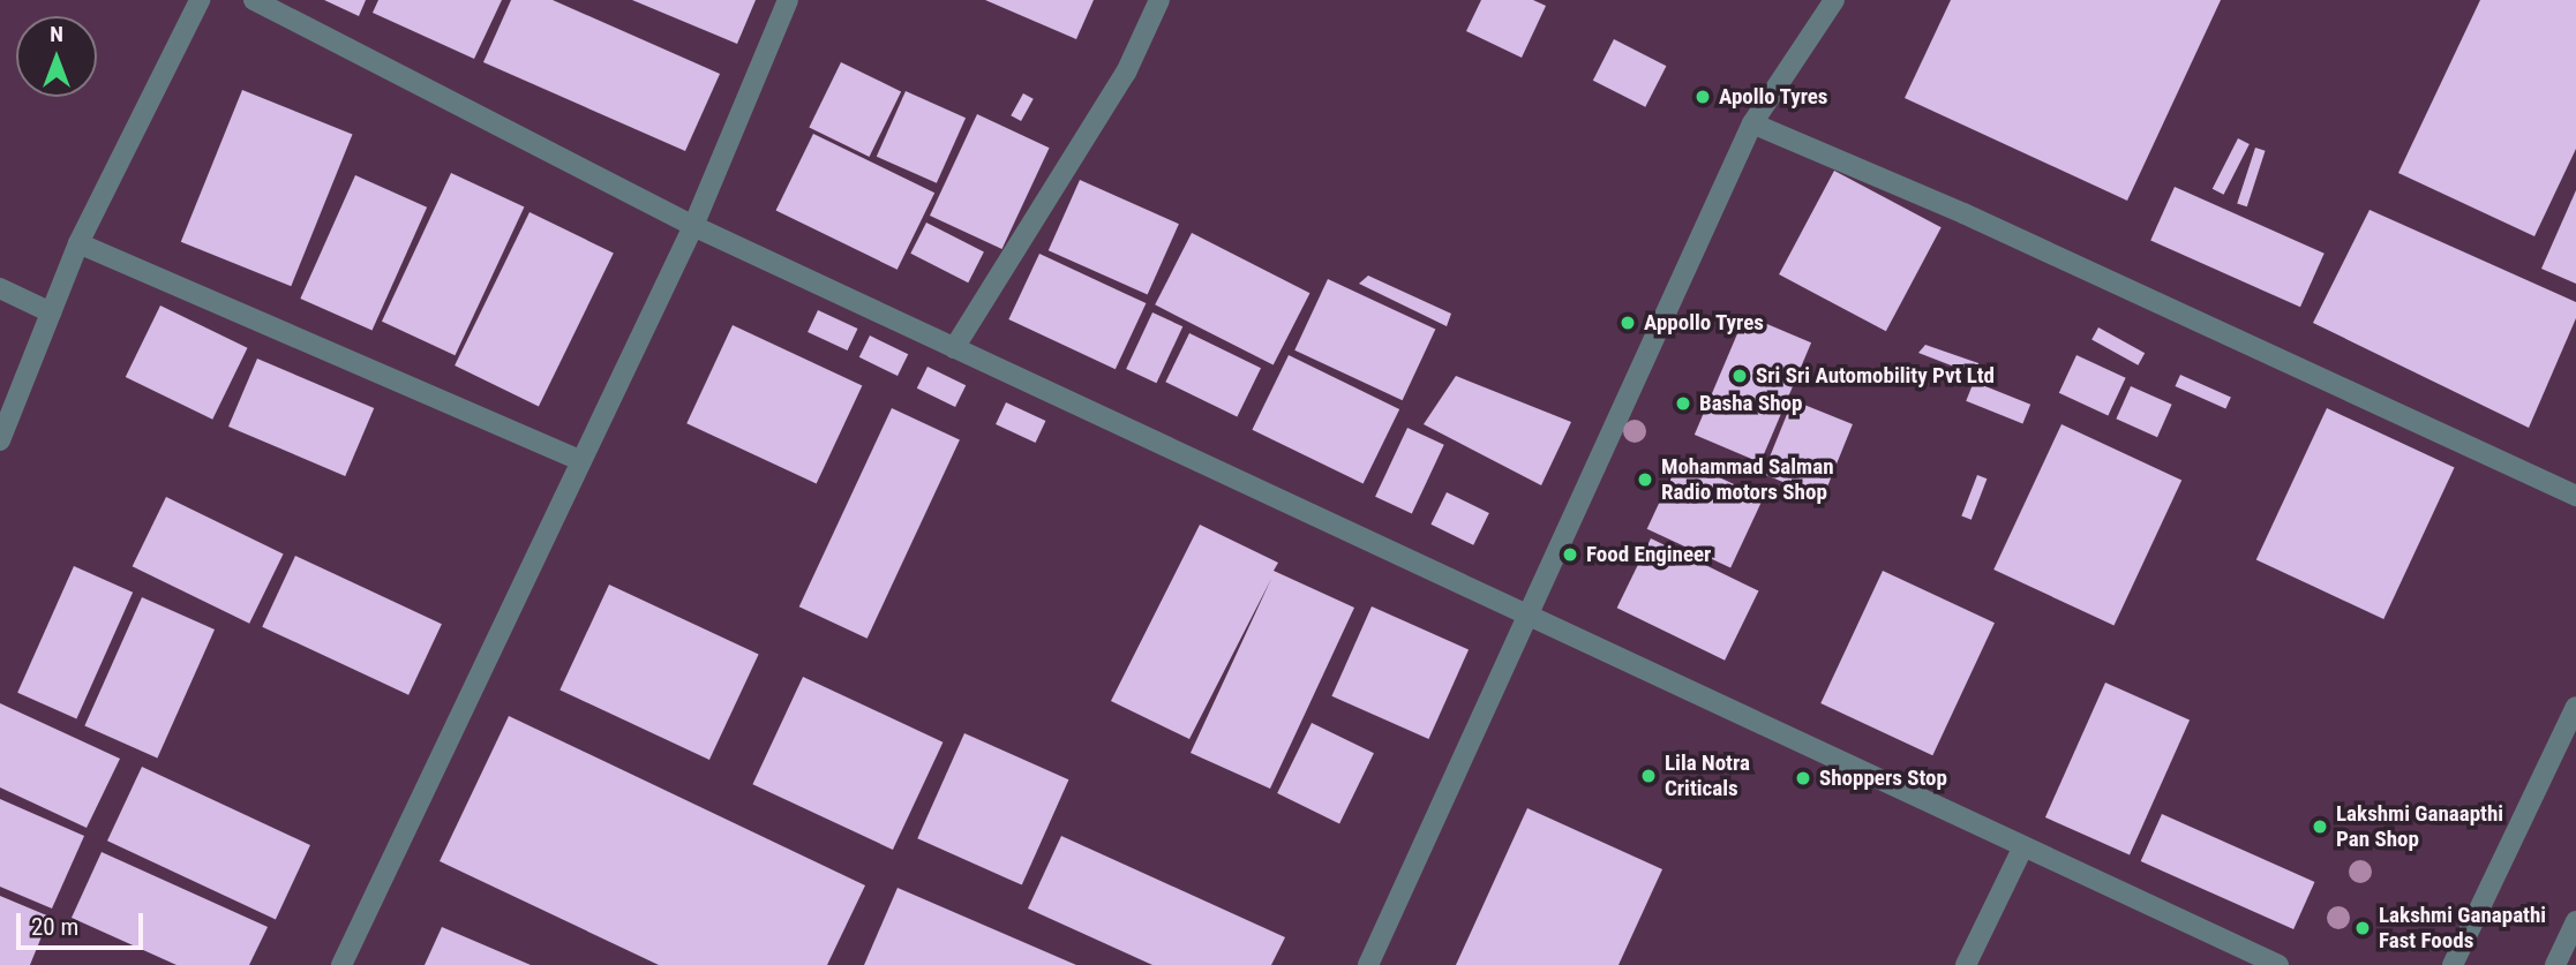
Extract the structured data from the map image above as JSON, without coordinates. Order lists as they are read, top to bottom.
{
  "places": [
    "Apollo Tyres",
    "Appollo Tyres",
    "Sri Sri Automobility Pvt Ltd",
    "Basha Shop",
    "Mohammad Salman Radio motors Shop",
    "Food Engineer",
    "Lila Notra Criticals",
    "Shoppers Stop",
    "Lakshmi Ganaapthi Pan Shop",
    "Lakshmi Ganapathi Fast Foods"
  ],
  "scale_bar": "20 m",
  "north": "top"
}
